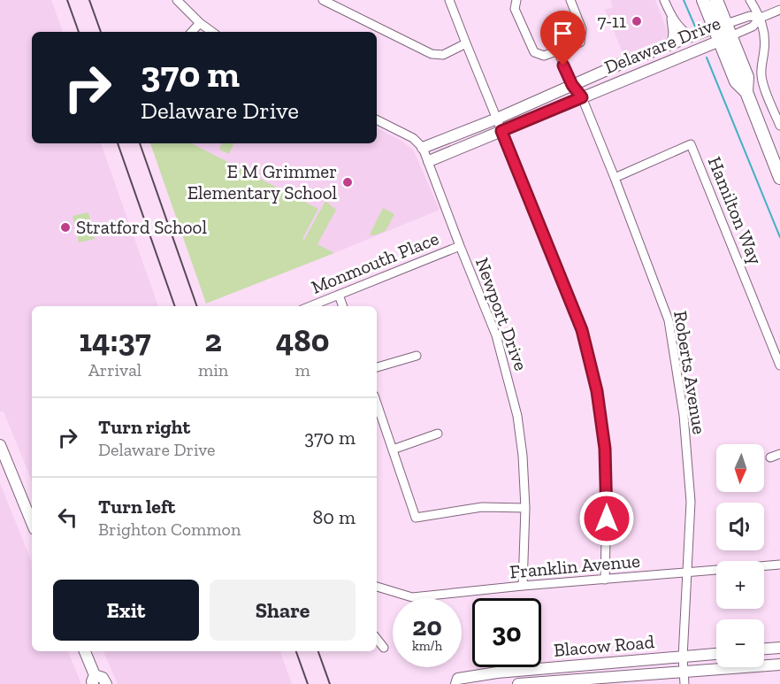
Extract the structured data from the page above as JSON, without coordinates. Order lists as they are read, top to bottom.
{
  "streets": {
    "street": [
      "Delaware Drive",
      "Hamilton Way",
      "Monmouth Place",
      "Newport Drive",
      "Roberts Avenue",
      "Franklin Avenue",
      "Blacow Road"
    ]
  },
  "crossings": [
    ["Delaware Drive", "Newport Drive"],
    ["Delaware Drive", "Roberts Avenue"],
    ["Hamilton Way", "Roberts Avenue"],
    ["Monmouth Place", "Newport Drive"],
    ["Newport Drive", "Franklin Avenue"],
    ["Roberts Avenue", "Franklin Avenue"],
    ["Roberts Avenue", "Blacow Road"]
  ],
  "places": ["7-11", "E M Grimmer Elementary School", "Stratford School"],
  "north": "bottom",
  "page": {
    "turn": ["370 m", "Delaware Drive"],
    "eta": [
      "14:37",
      "Arrival",
      "2",
      "min",
      "480",
      "m"
    ],
    "list": [
      {
        "name": "Turn right",
        "note": "Delaware Drive",
        "value": "370 m"
      },
      {
        "name": "Turn left",
        "note": "Brighton Common",
        "value": "80 m"
      }
    ],
    "map_buttons": ["+", "−"],
    "buttons": ["Exit", "Share"],
    "speed": "20 km/h",
    "limit": "30"
  }
}
